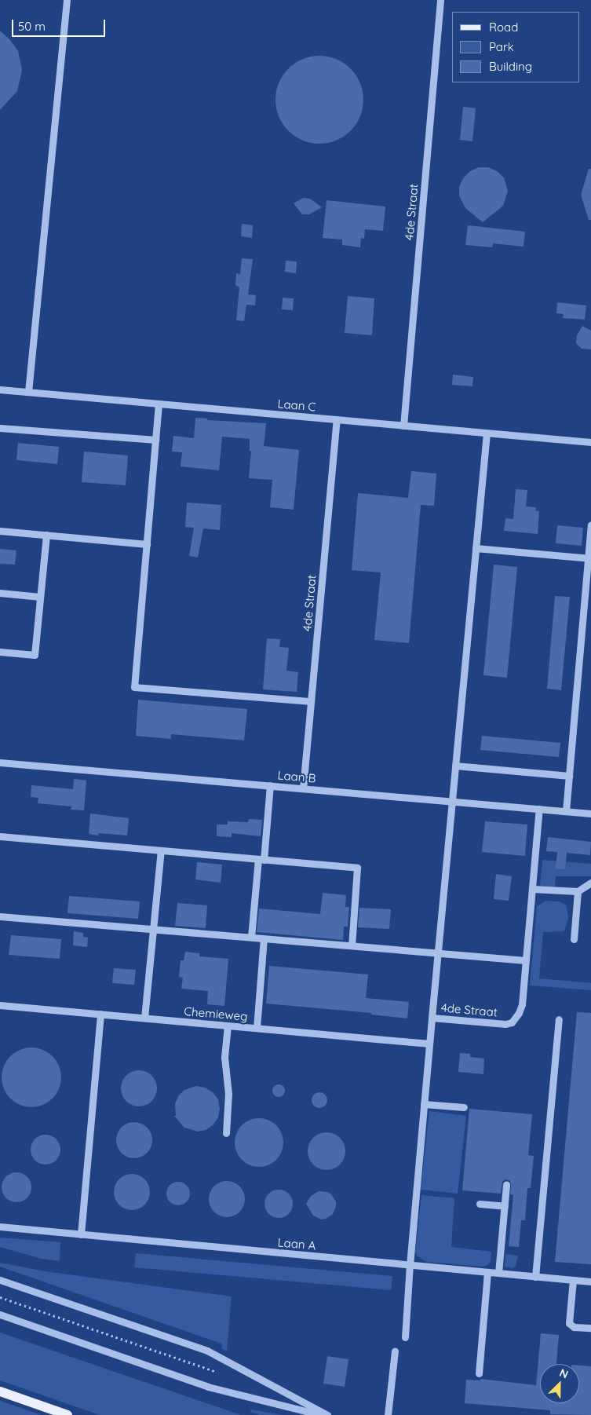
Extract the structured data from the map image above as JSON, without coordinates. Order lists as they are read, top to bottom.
{
  "streets": {
    "lane": [
      "4de Straat",
      "Laan C",
      "Laan B",
      "Chemieweg",
      "Laan A"
    ]
  },
  "crossings": [
    ["4de Straat", "Laan C"],
    ["4de Straat", "Laan B"],
    ["4de Straat", "Chemieweg"],
    ["4de Straat", "Laan A"]
  ],
  "legend": ["Road", "Park", "Building"],
  "scale_bar": "50 m",
  "north": "top right"
}
